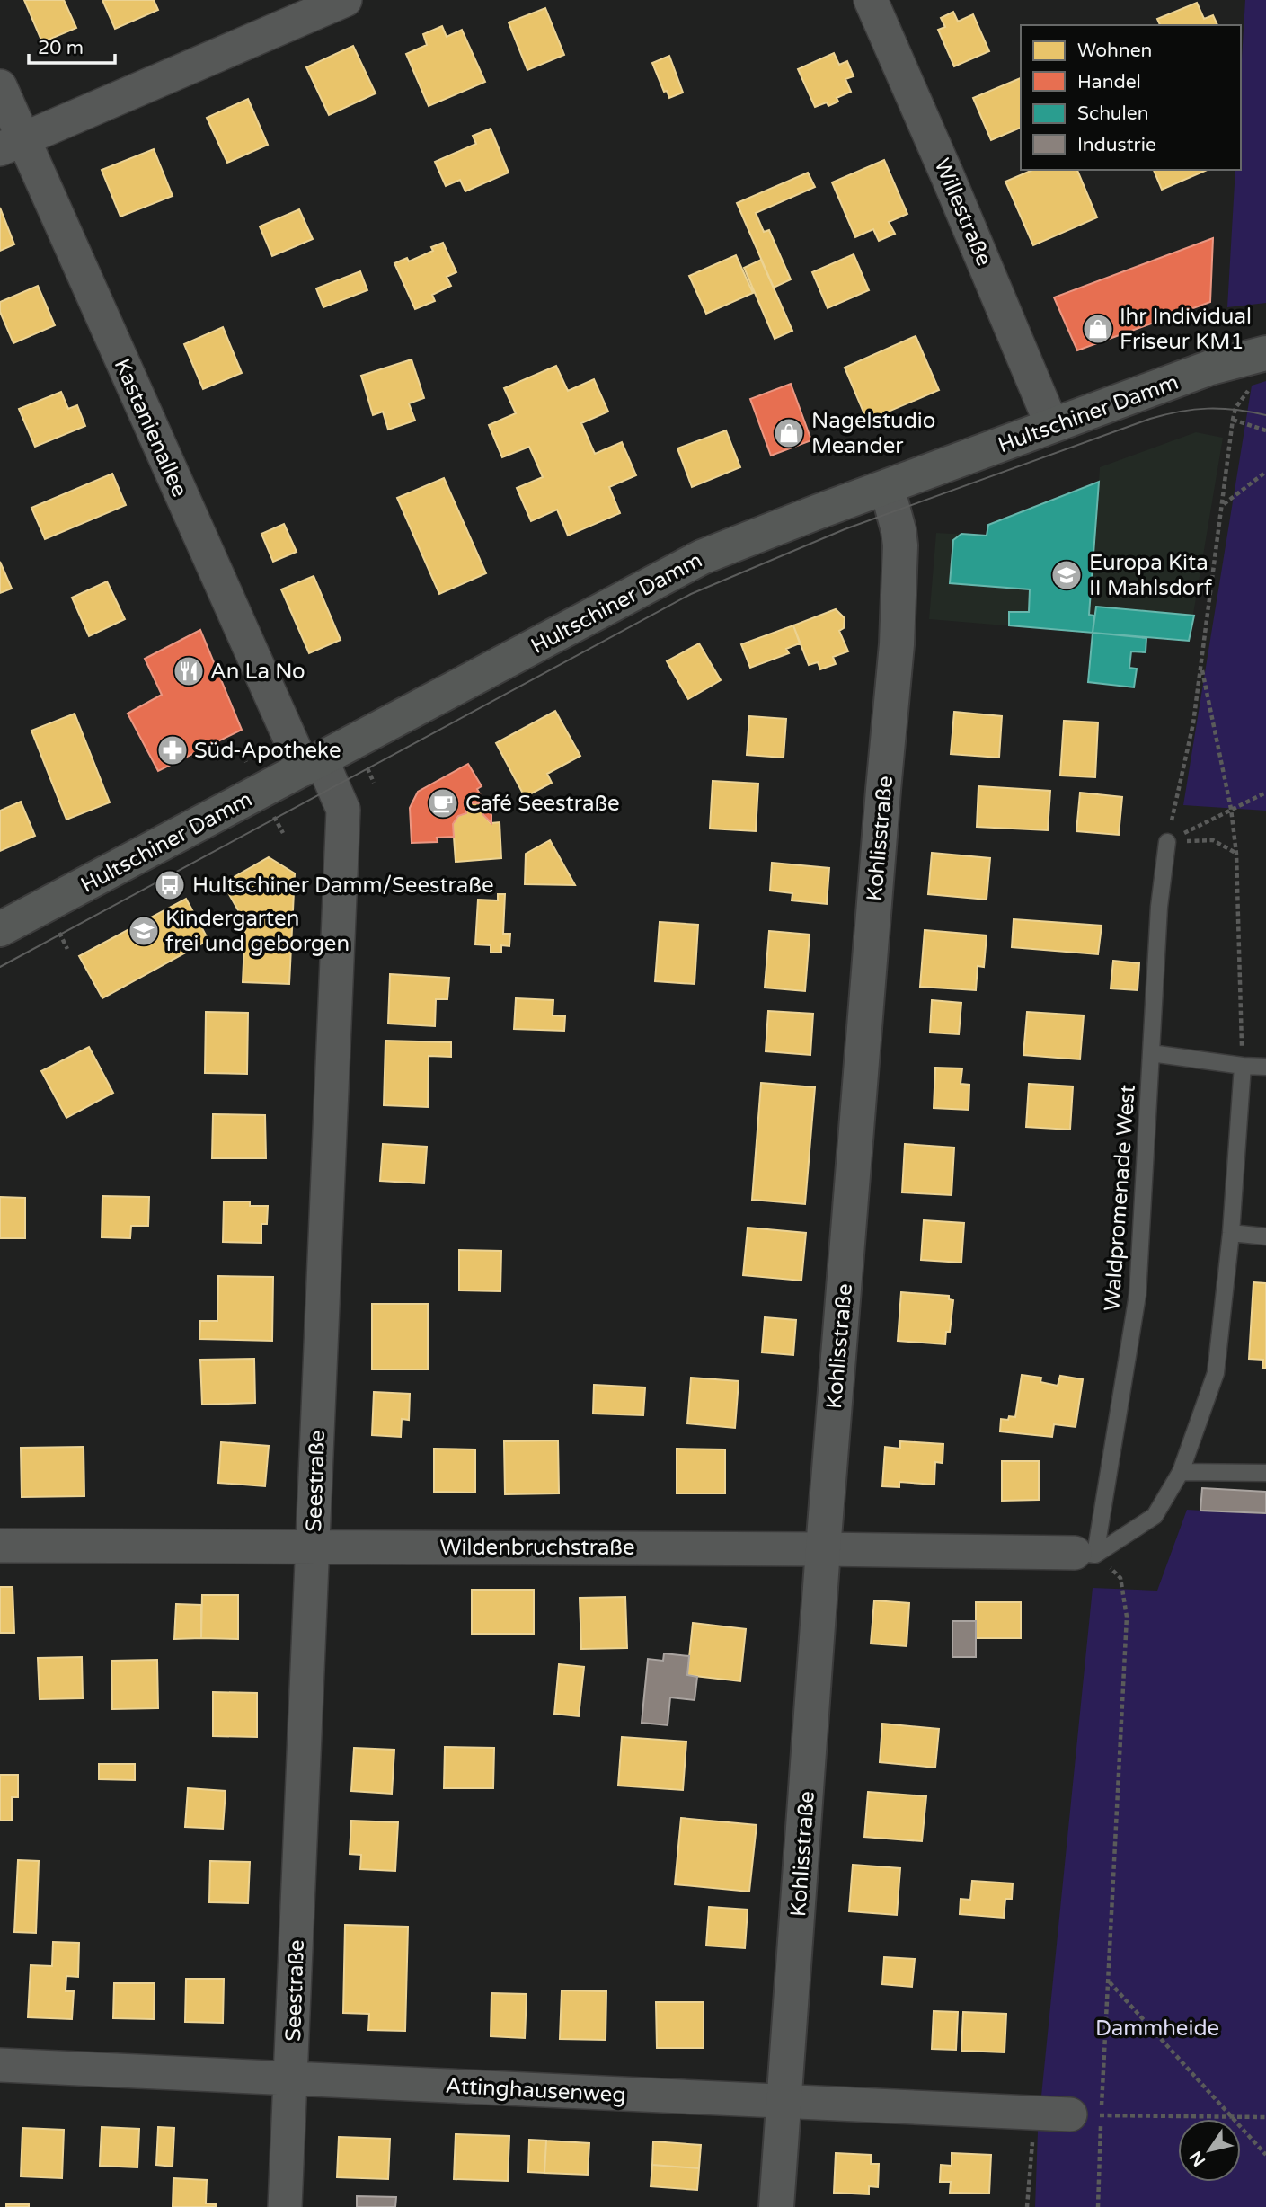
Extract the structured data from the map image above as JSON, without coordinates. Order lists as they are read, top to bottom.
{
  "streets": {
    "main road": ["Hultschiner Damm"],
    "street": [
      "Willestraße",
      "Kastanienallee",
      "Kohlisstraße",
      "Seestraße",
      "Wildenbruchstraße",
      "Attinghausenweg"
    ],
    "lane": ["Waldpromenade West"]
  },
  "crossings": [
    ["Willestraße", "Hultschiner Damm"],
    ["Hultschiner Damm", "Kastanienallee"],
    ["Hultschiner Damm", "Kohlisstraße"],
    ["Hultschiner Damm", "Seestraße"],
    ["Kastanienallee", "Seestraße"],
    ["Kohlisstraße", "Wildenbruchstraße"],
    ["Kohlisstraße", "Attinghausenweg"],
    ["Waldpromenade West", "Wildenbruchstraße"],
    ["Seestraße", "Wildenbruchstraße"],
    ["Seestraße", "Attinghausenweg"]
  ],
  "parks": ["Dammheide"],
  "places": {
    "shop": ["Ihr Individual Friseur KM1", "Nagelstudio Meander"],
    "school or university": ["Europa Kita II Mahlsdorf", "Kindergarten frei und geborgen"],
    "restaurant": ["An La No"],
    "pharmacy": ["Süd-Apotheke"],
    "cafe": ["Café Seestraße"],
    "bus stop": ["Hultschiner Damm/Seestraße"]
  },
  "legend": [
    "Wohnen",
    "Handel",
    "Schulen",
    "Industrie"
  ],
  "scale_bar": "20 m",
  "north": "bottom left"
}
